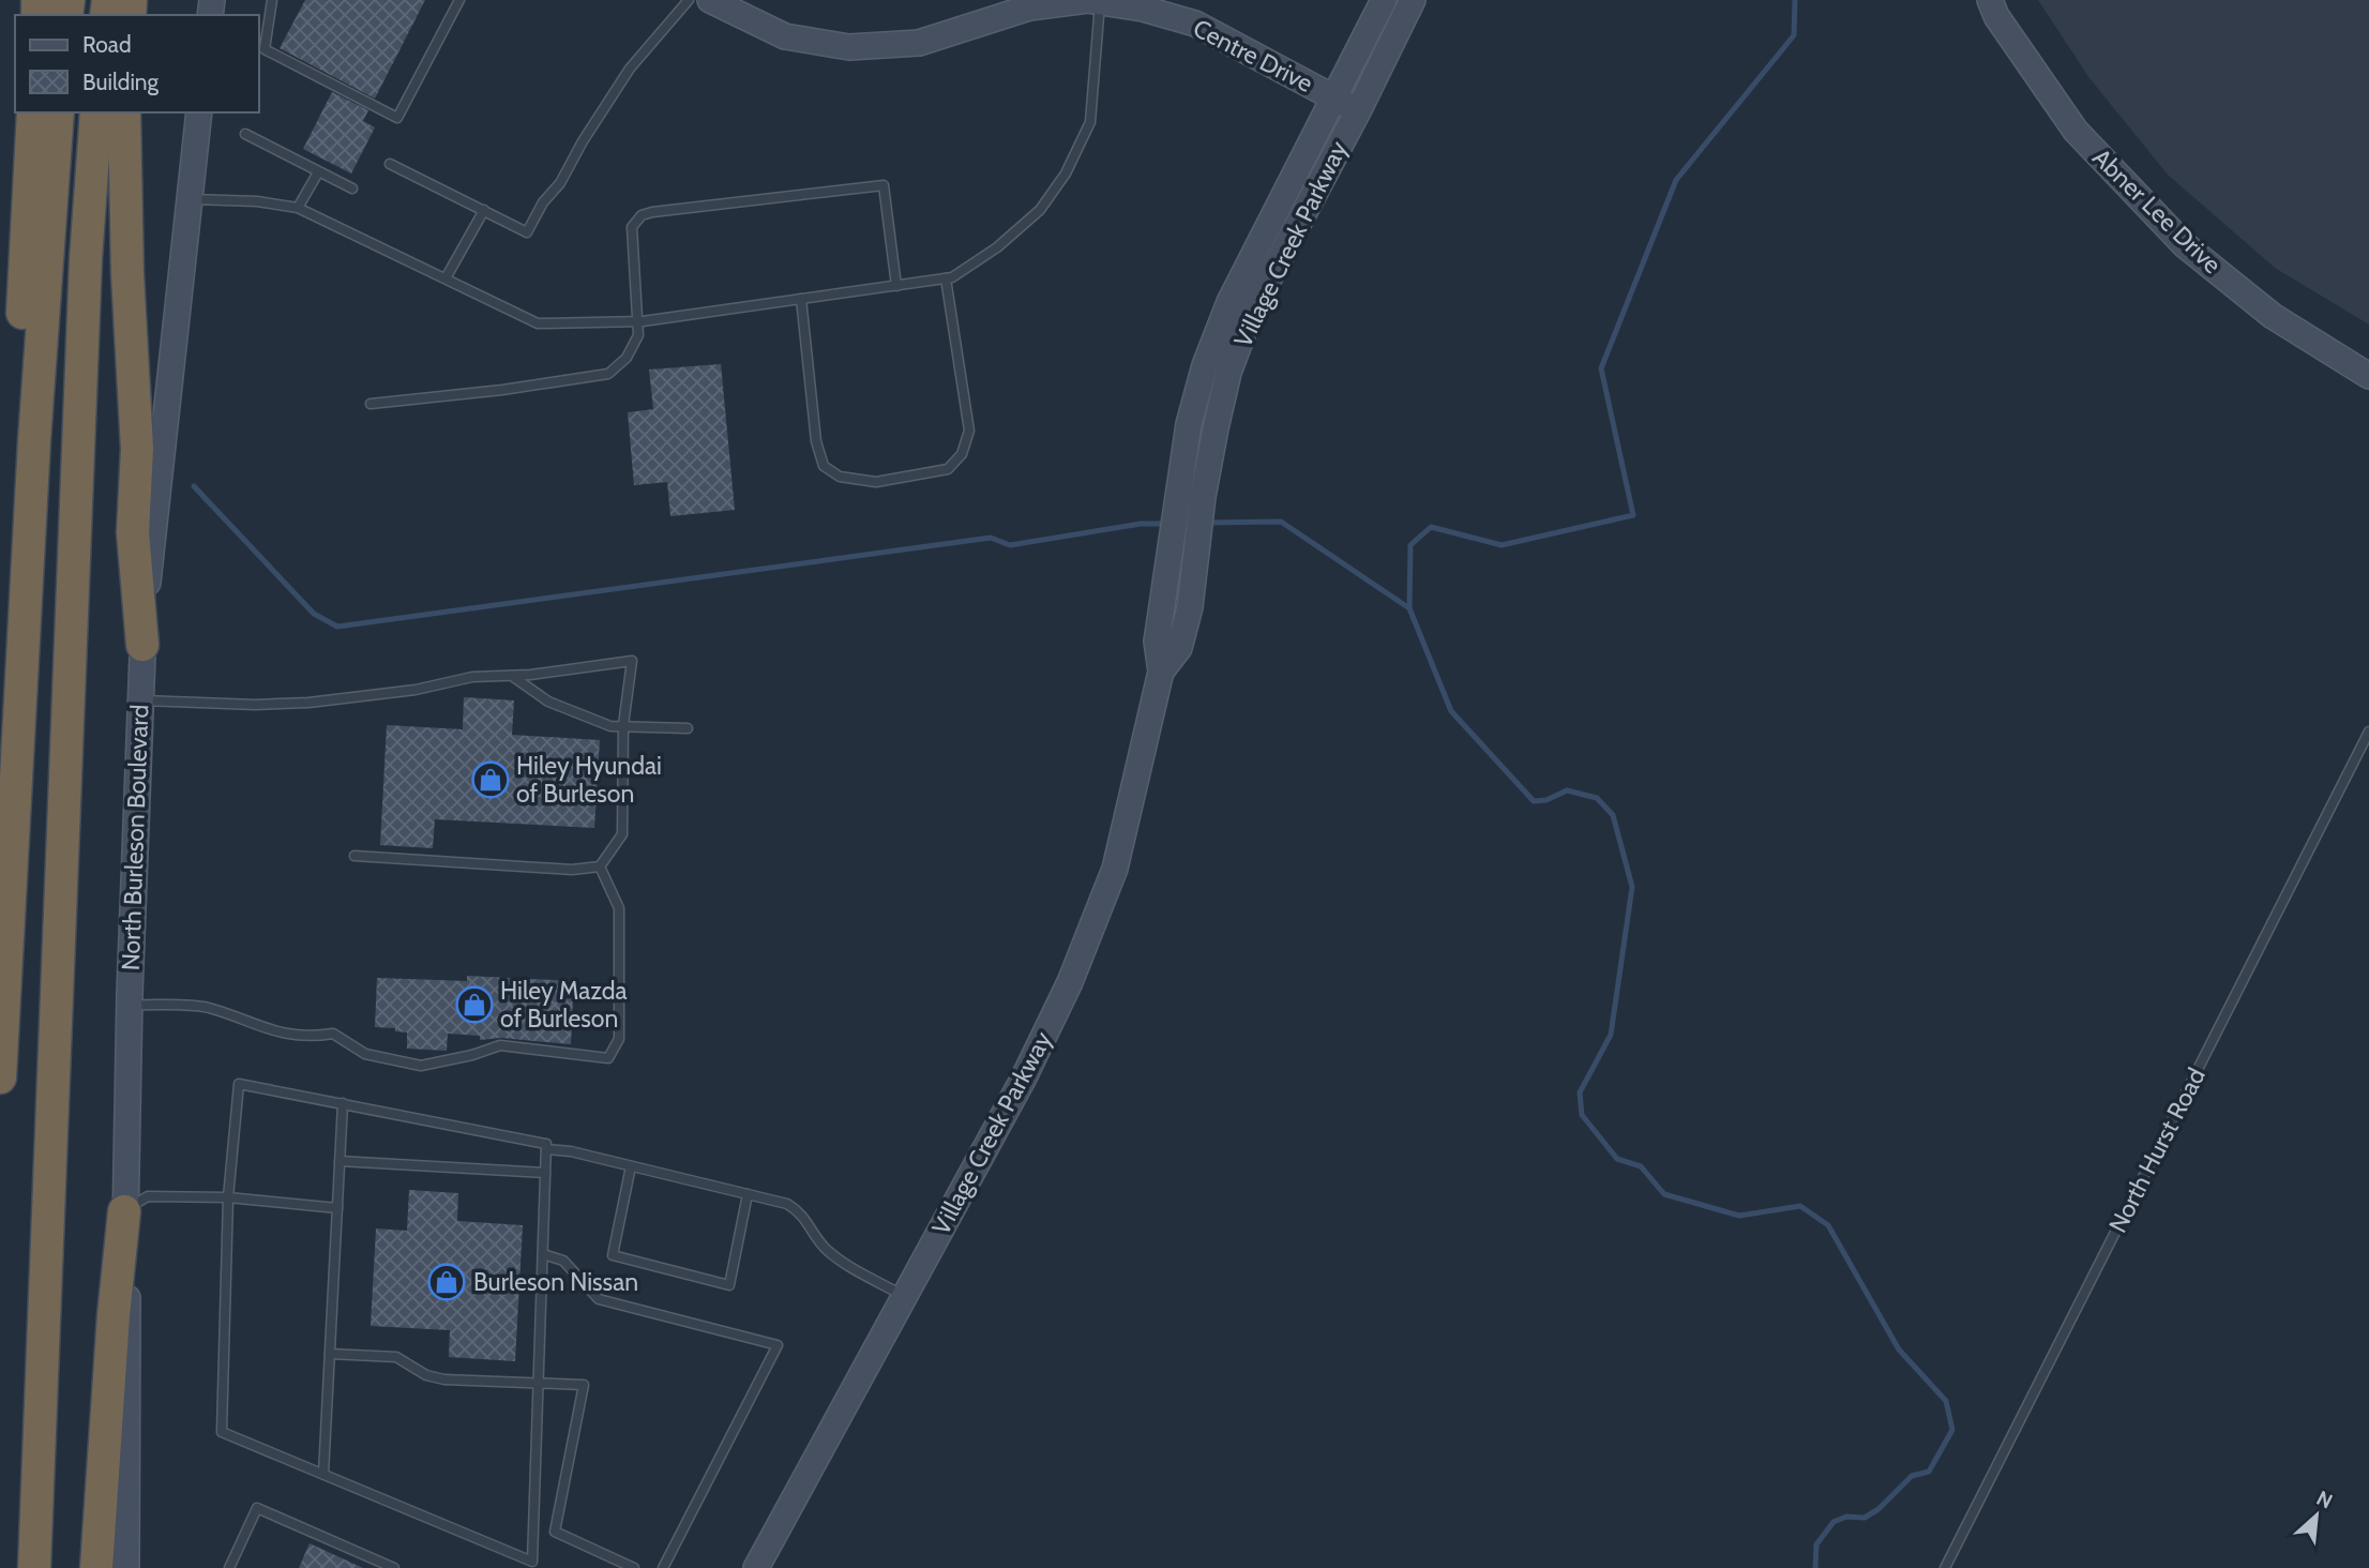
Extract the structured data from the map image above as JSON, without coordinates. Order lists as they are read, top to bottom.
{
  "streets": {
    "street": [
      "Centre Drive",
      "Abner Lee Drive",
      "Village Creek Parkway",
      "North Burleson Boulevard"
    ],
    "lane": ["North Hurst Road"]
  },
  "crossings": [
    ["Centre Drive", "Village Creek Parkway"]
  ],
  "places": {
    "shop": ["Hiley Hyundai of Burleson", "Hiley Mazda of Burleson", "Burleson Nissan"]
  },
  "legend": ["Road", "Building"],
  "north": "top right"
}
